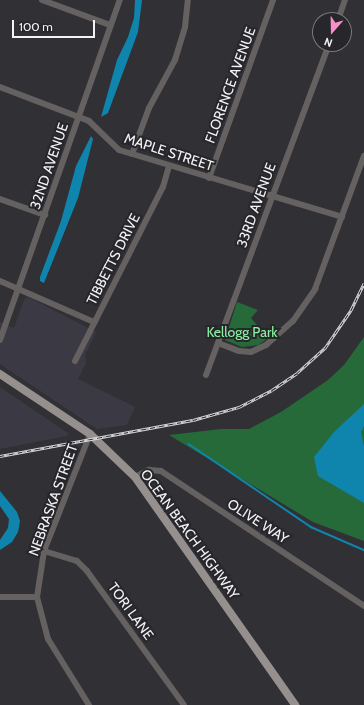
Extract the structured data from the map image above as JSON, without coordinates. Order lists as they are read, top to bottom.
{
  "streets": {
    "main road": ["OCEAN BEACH HIGHWAY"],
    "street": [
      "FLORENCE AVENUE",
      "MAPLE STREET",
      "32ND AVENUE",
      "33RD AVENUE",
      "TIBBETTS DRIVE",
      "NEBRASKA STREET",
      "OLIVE WAY",
      "TORI LANE"
    ]
  },
  "crossings": [
    ["FLORENCE AVENUE", "MAPLE STREET"],
    ["MAPLE STREET", "32ND AVENUE"],
    ["MAPLE STREET", "33RD AVENUE"],
    ["MAPLE STREET", "TIBBETTS DRIVE"],
    ["NEBRASKA STREET", "OCEAN BEACH HIGHWAY"],
    ["NEBRASKA STREET", "TORI LANE"],
    ["OLIVE WAY", "OCEAN BEACH HIGHWAY"]
  ],
  "parks": ["Kellogg Park"],
  "scale_bar": "100 m",
  "north": "bottom"
}
